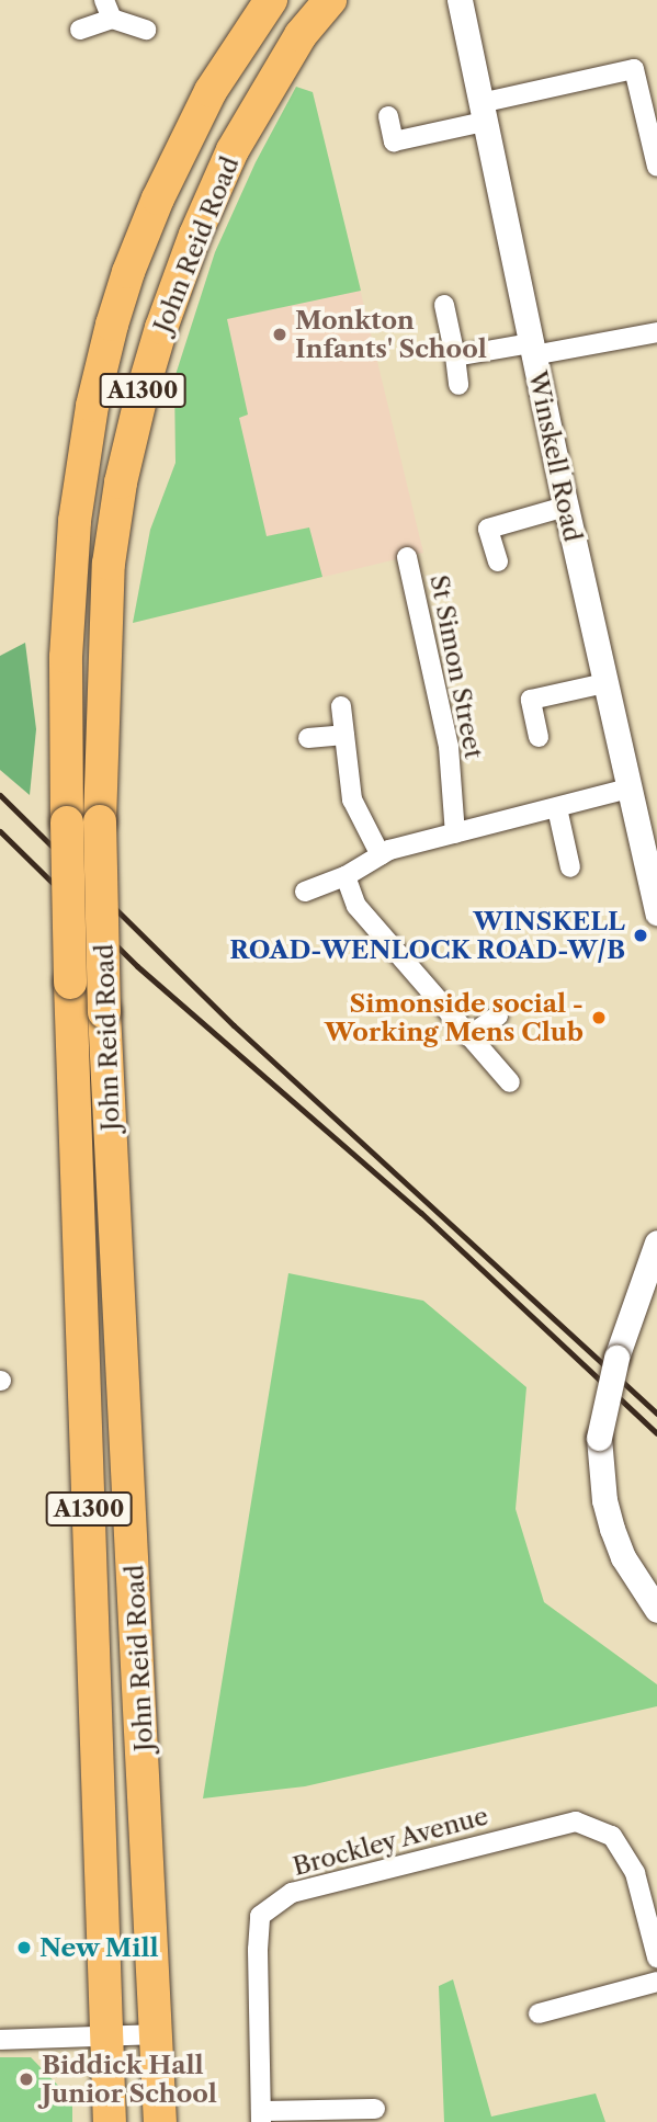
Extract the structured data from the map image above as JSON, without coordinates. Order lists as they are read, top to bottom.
{
  "streets": {
    "highway": ["John Reid Road", "A1300"],
    "street": ["Winskell Road", "St Simon Street", "Brockley Avenue"]
  },
  "places": [
    "Monkton Infants' School",
    "WINSKELL ROAD-WENLOCK ROAD-W/B",
    "Simonside social - Working Mens Club",
    "New Mill",
    "Biddick Hall Junior School"
  ]
}
